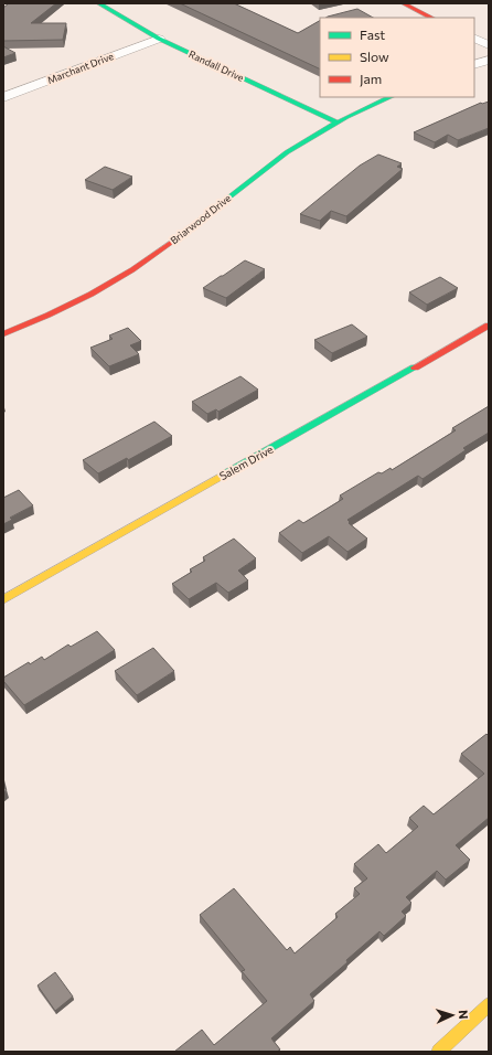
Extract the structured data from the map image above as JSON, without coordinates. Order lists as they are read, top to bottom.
{
  "streets": {
    "street": [
      "Randall Drive",
      "Marchant Drive",
      "Briarwood Drive",
      "Salem Drive"
    ]
  },
  "crossings": [
    ["Randall Drive", "Marchant Drive"],
    ["Randall Drive", "Briarwood Drive"]
  ],
  "legend": ["Fast", "Slow", "Jam"],
  "north": "right"
}
